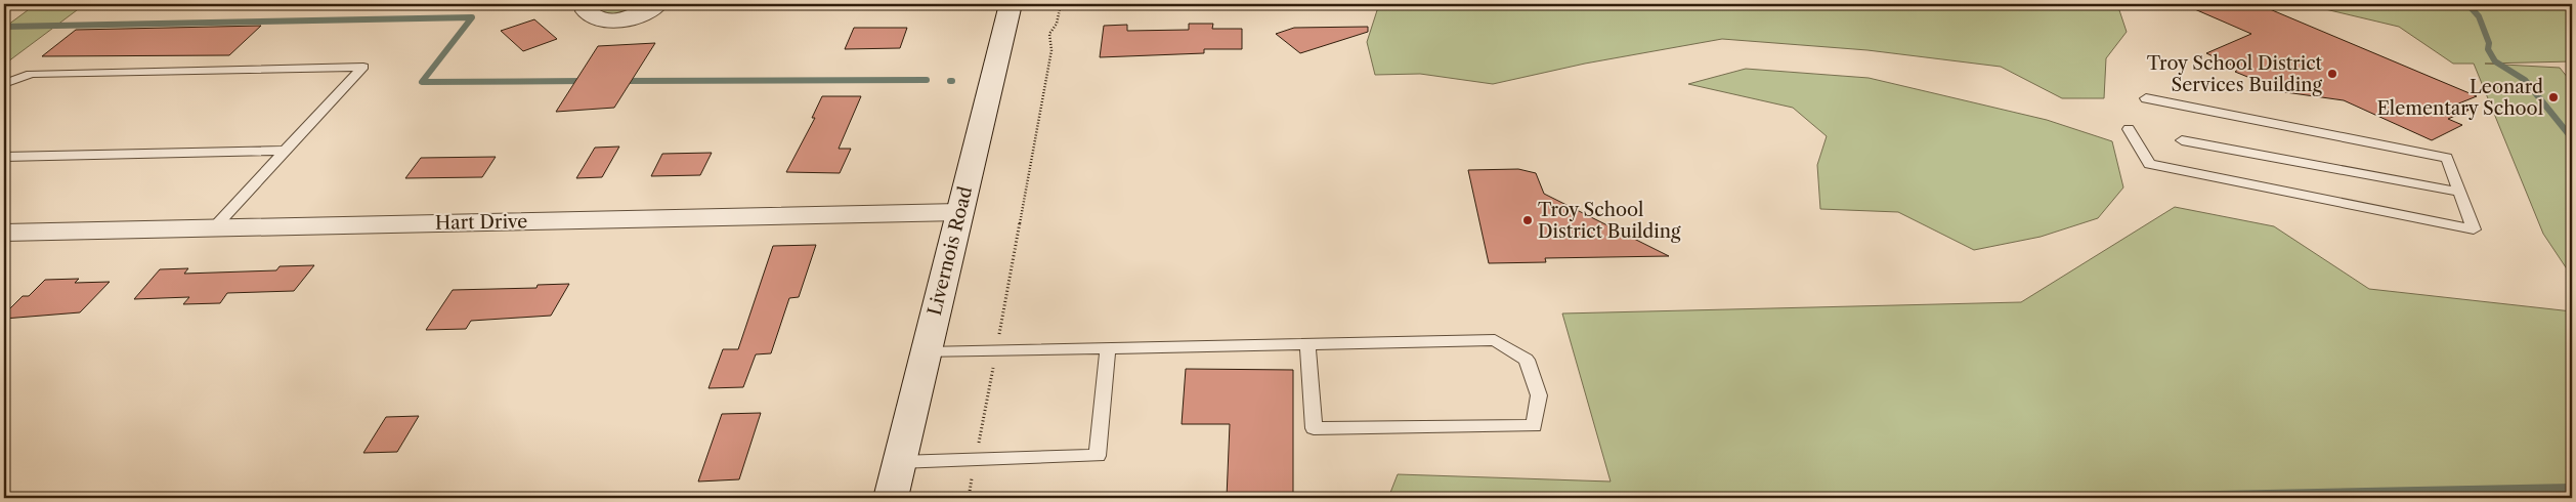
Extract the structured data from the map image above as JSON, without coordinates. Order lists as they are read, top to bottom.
{
  "streets": {
    "street": ["Hart Drive", "Livernois Road"]
  },
  "crossings": [
    ["Hart Drive", "Livernois Road"]
  ],
  "places": ["Troy School District Services Building", "Leonard Elementary School", "Troy School District Building"]
}
